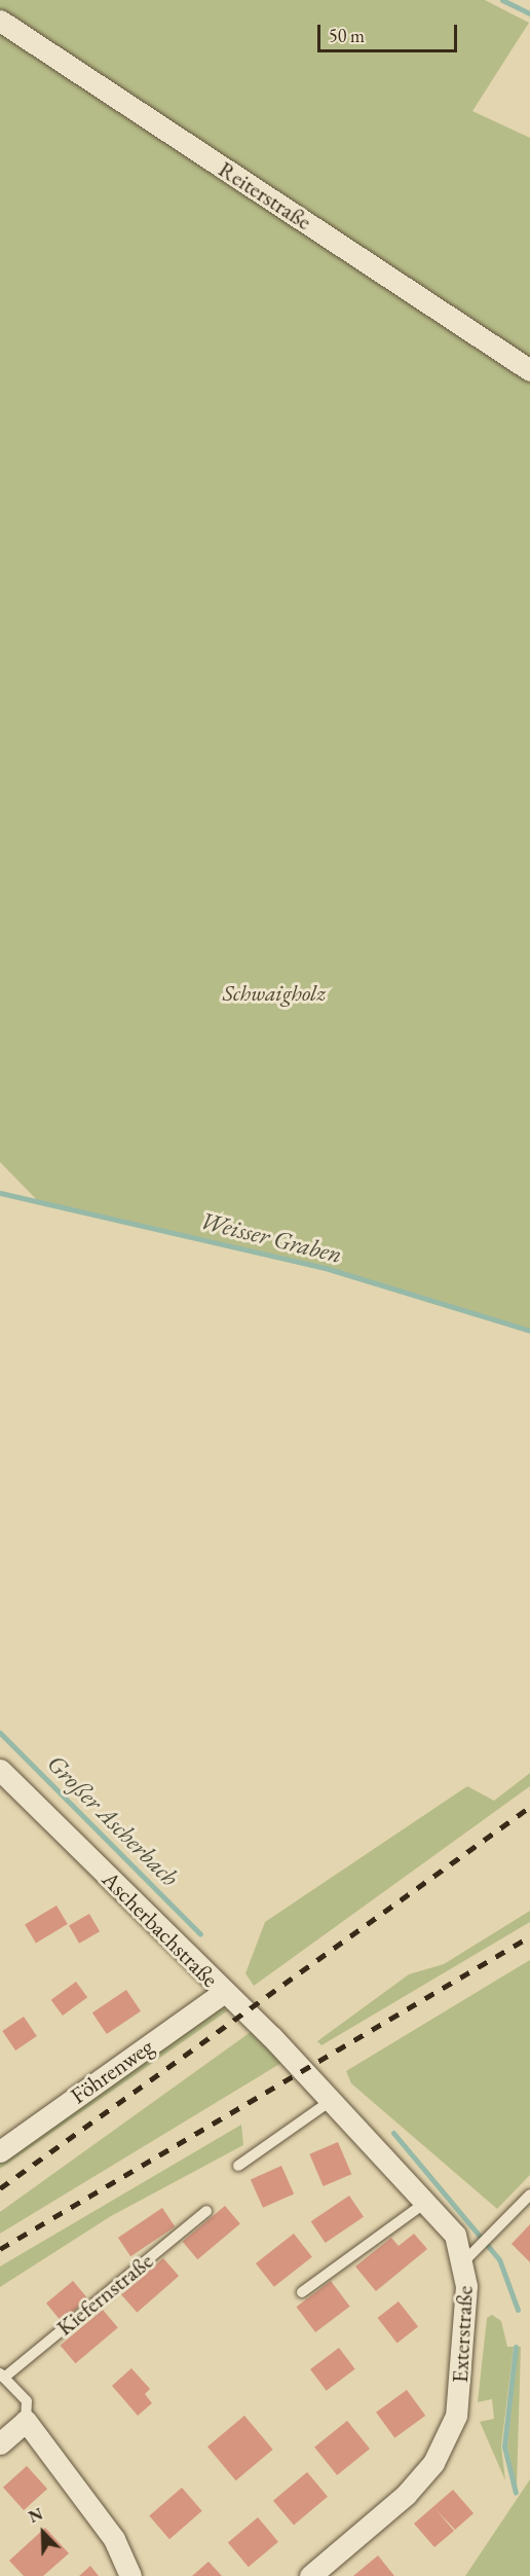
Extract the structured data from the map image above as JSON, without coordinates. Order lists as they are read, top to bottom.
{
  "streets": {
    "street": [
      "Reiterstraße",
      "Ascherbachstraße",
      "Föhrenweg",
      "Kiefernstraße",
      "Exterstraße"
    ]
  },
  "crossings": [
    ["Ascherbachstraße", "Föhrenweg"],
    ["Ascherbachstraße", "Exterstraße"]
  ],
  "water": ["Weisser Graben", "Großer Ascherbach"],
  "parks": ["Schwaigholz"],
  "scale_bar": "50 m",
  "north": "top left"
}
